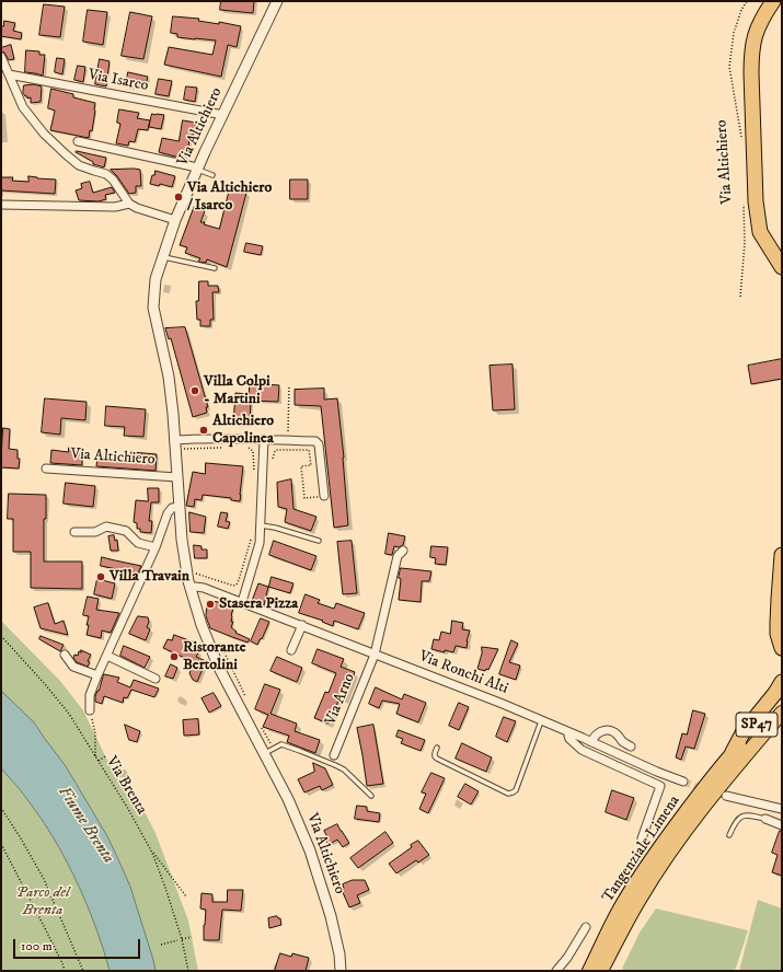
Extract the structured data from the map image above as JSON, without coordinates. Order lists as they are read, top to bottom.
{
  "streets": {
    "highway": ["SP47", "Tangenziale Limena"],
    "street": [
      "Via Isarco",
      "Via Altichiero",
      "Via Ronchi Alti",
      "Via Arno"
    ],
    "path": ["Via Brenta"]
  },
  "crossings": [
    ["Via Isarco", "Via Altichiero"],
    ["Via Altichiero", "Via Ronchi Alti"],
    ["Via Ronchi Alti", "Via Arno"],
    ["SP47", "Tangenziale Limena"]
  ],
  "water": ["Fiume Brenta"],
  "parks": ["Parco del Brenta"],
  "places": [
    "Via Altichiero / Isarco",
    "Villa Colpi - Martini",
    "Altichiero Capolinea",
    "Villa Travain",
    "Stasera Pizza",
    "Ristorante Bertolini"
  ],
  "scale_bar": "100 m"
}
